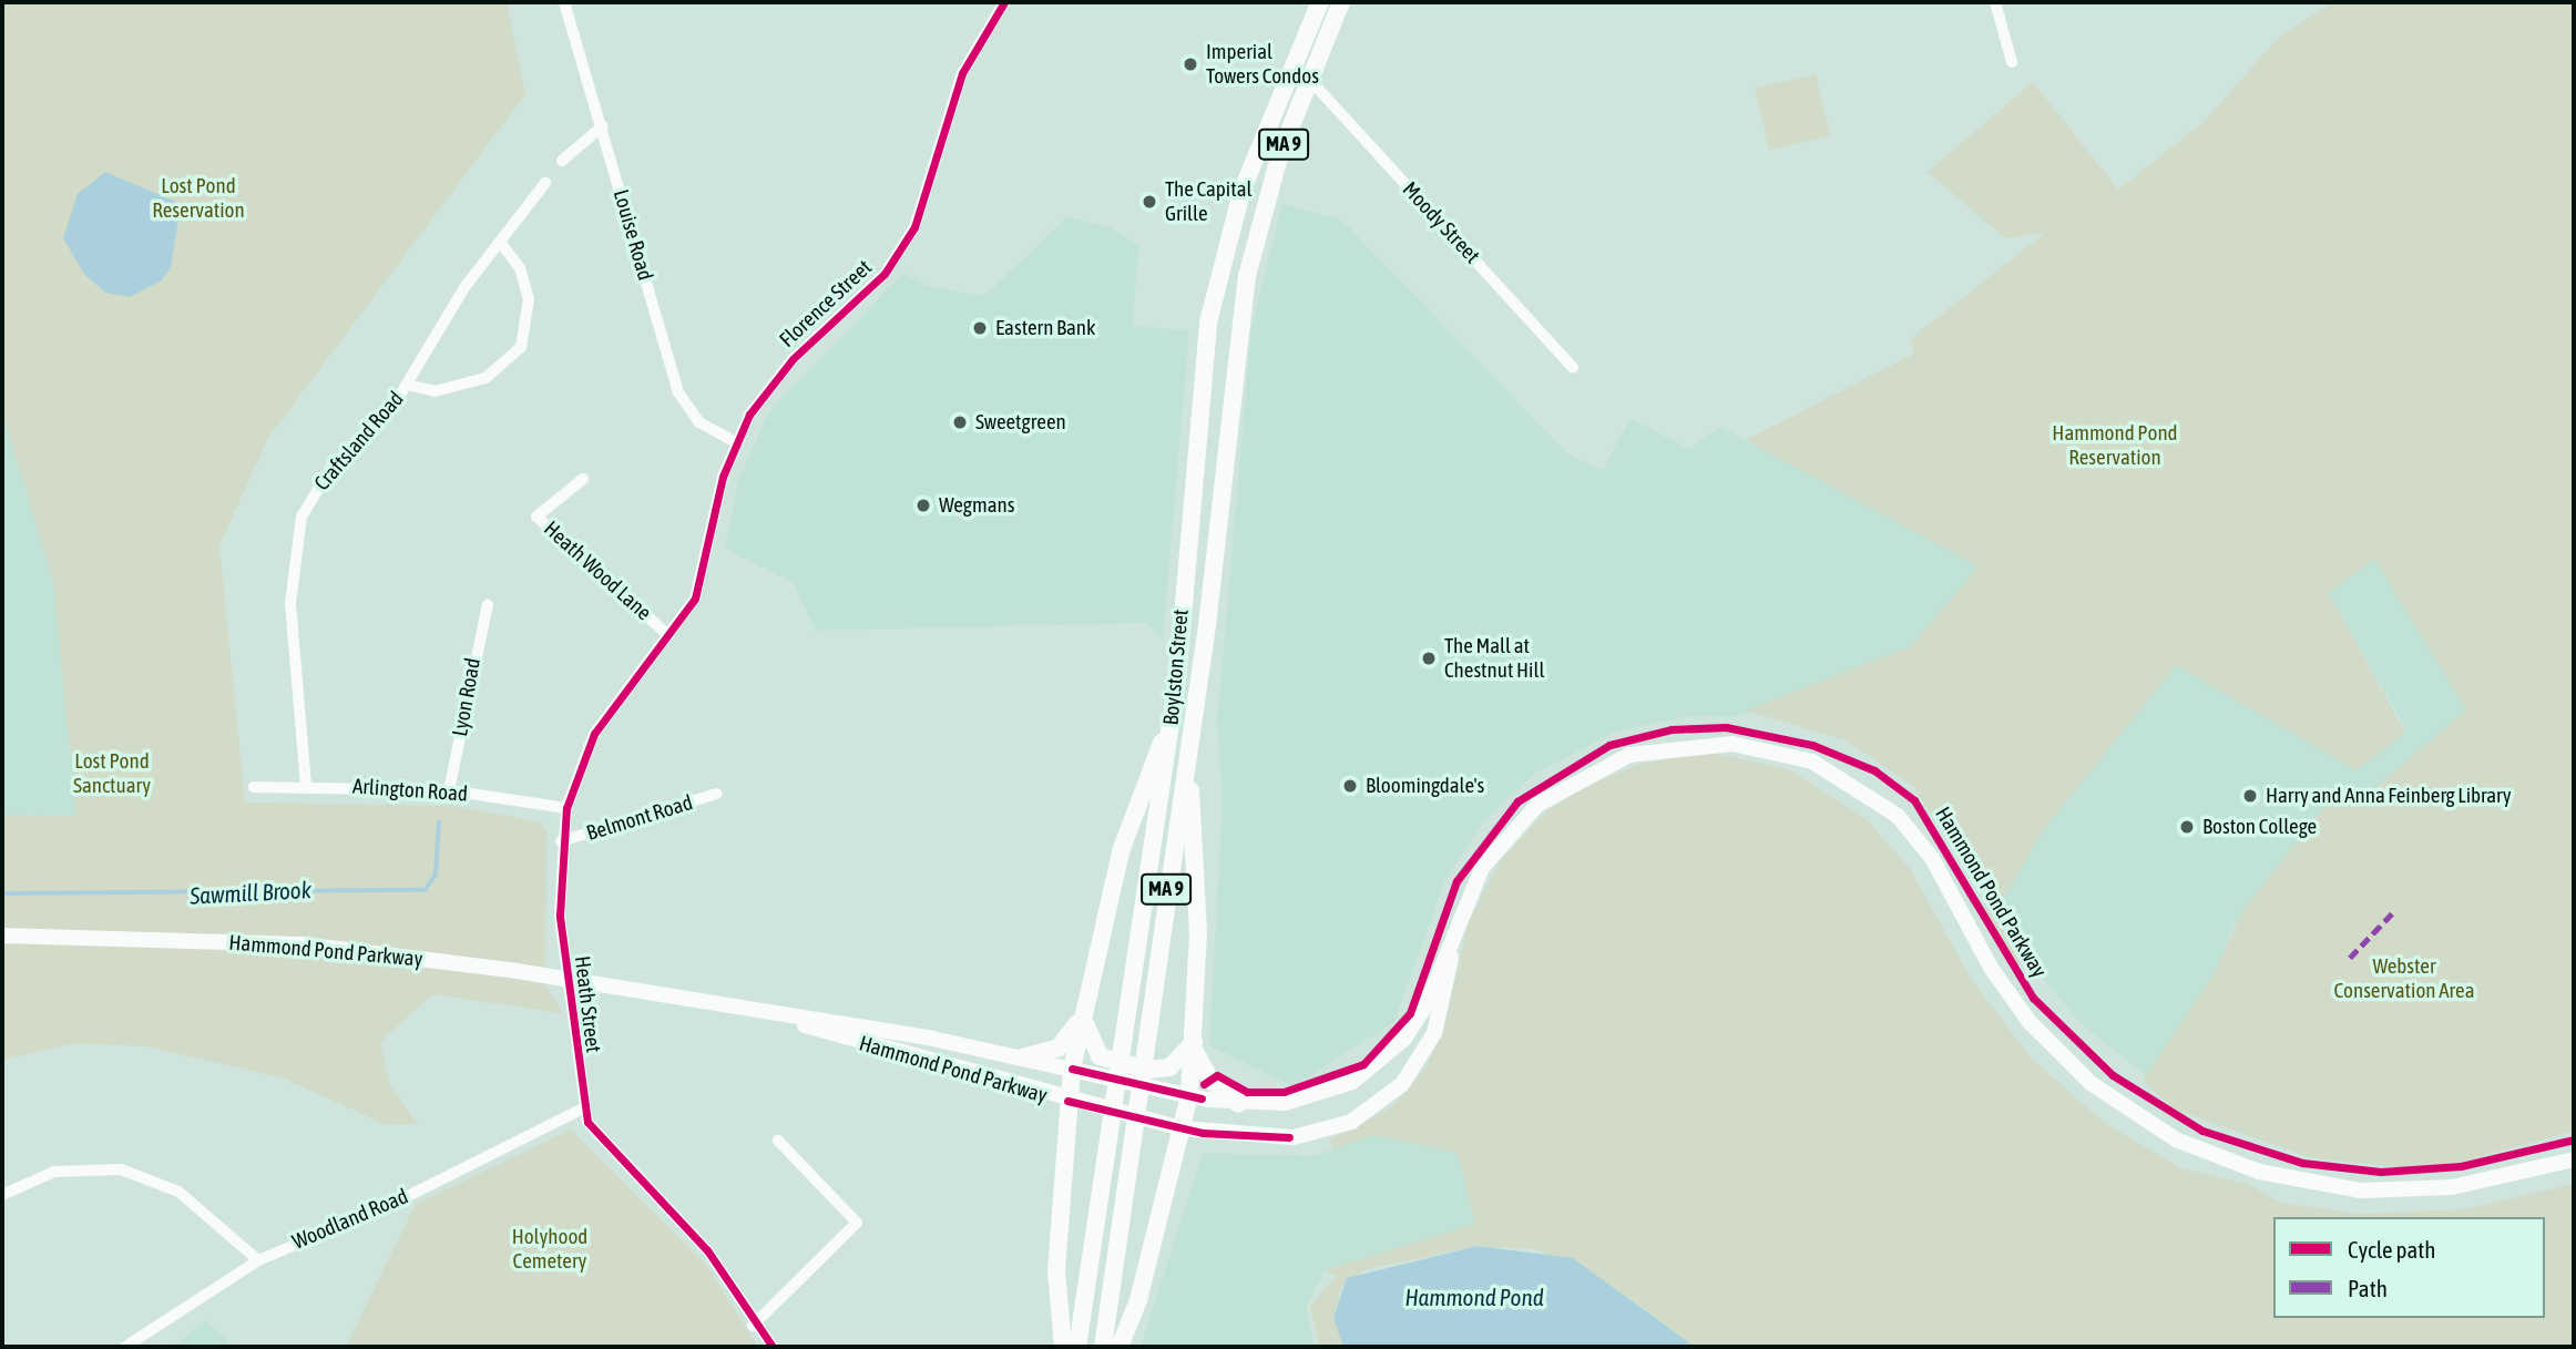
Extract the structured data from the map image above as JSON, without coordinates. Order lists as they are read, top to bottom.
{
  "streets": {
    "highway": ["MA 9", "Boylston Street"],
    "main road": ["Hammond Pond Parkway"],
    "street": [
      "Moody Street",
      "Louise Road",
      "Florence Street",
      "Craftsland Road",
      "Heath Wood Lane",
      "Lyon Road",
      "Arlington Road",
      "Belmont Road",
      "Heath Street",
      "Woodland Road"
    ]
  },
  "crossings": [
    ["Moody Street", "Boylston Street"],
    ["Louise Road", "Florence Street"],
    ["Florence Street", "Heath Wood Lane"],
    ["Florence Street", "Heath Street"],
    ["Craftsland Road", "Arlington Road"],
    ["Heath Wood Lane", "Heath Street"],
    ["Lyon Road", "Arlington Road"],
    ["Arlington Road", "Heath Street"],
    ["Belmont Road", "Heath Street"],
    ["Hammond Pond Parkway", "Heath Street"],
    ["Heath Street", "Woodland Road"]
  ],
  "water": ["Sawmill Brook", "Hammond Pond"],
  "parks": [
    "Lost Pond Reservation",
    "Hammond Pond Reservation",
    "Lost Pond Sanctuary",
    "Webster Conservation Area",
    "Holyhood Cemetery"
  ],
  "places": [
    "Imperial Towers Condos",
    "The Capital Grille",
    "Eastern Bank",
    "Sweetgreen",
    "Wegmans",
    "The Mall at Chestnut Hill",
    "Bloomingdale's",
    "Harry and Anna Feinberg Library",
    "Boston College"
  ],
  "legend": ["Cycle path", "Path"]
}
